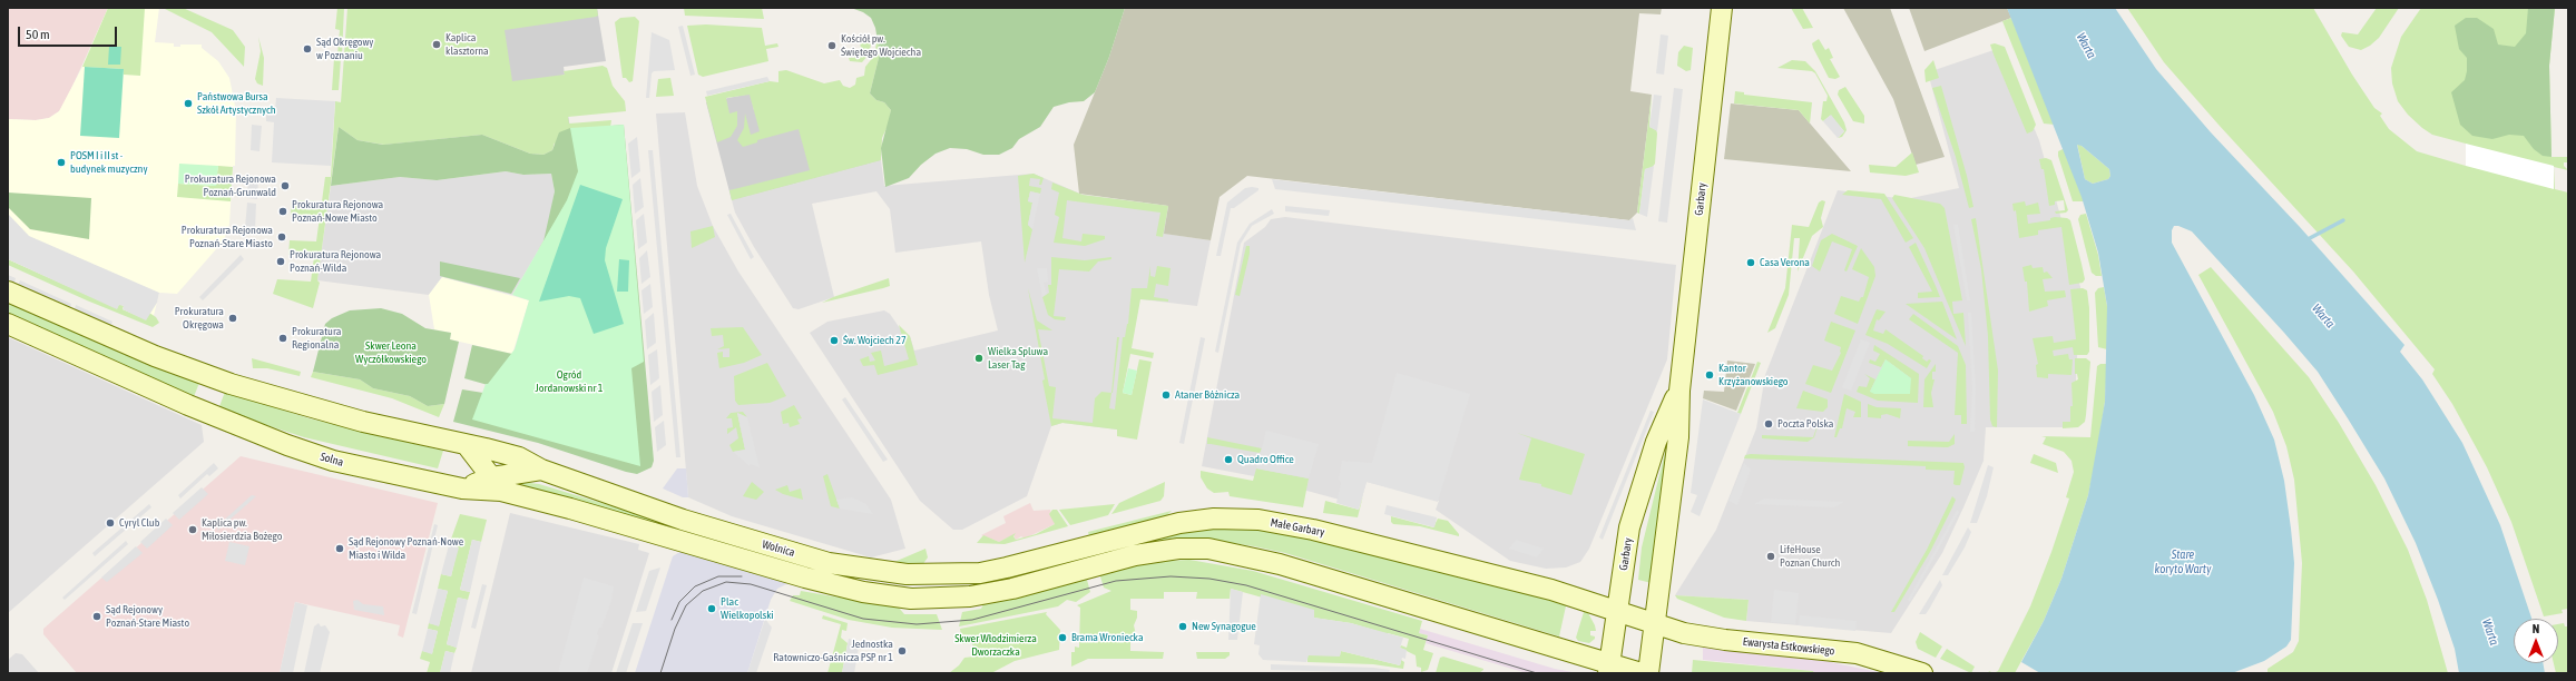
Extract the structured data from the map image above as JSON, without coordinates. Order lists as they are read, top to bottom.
{
  "streets": {
    "street": [
      "Garbary",
      "Solna",
      "Małe Garbary",
      "Wolnica",
      "Ewarysta Estkowskiego"
    ]
  },
  "crossings": [
    ["Garbary", "Małe Garbary"],
    ["Garbary", "Ewarysta Estkowskiego"],
    ["Solna", "Wolnica"],
    ["Małe Garbary", "Wolnica"],
    ["Małe Garbary", "Ewarysta Estkowskiego"]
  ],
  "water": ["Warta", "Stare koryto Warty"],
  "parks": ["Skwer Leona Wyczółkowskiego", "Ogród Jordanowski nr 1", "Skwer Włodzimierza Dworzaczka"],
  "places": [
    "Kaplica klasztorna",
    "Kościół pw. Świętego Wojciecha",
    "Sąd Okręgowy w Poznaniu",
    "Państwowa Bursa Szkół Artystycznych",
    "POSM I i II st - budynek muzyczny",
    "Prokuratura Rejonowa Poznań-Grunwald",
    "Prokuratura Rejonowa Poznań-Nowe Miasto",
    "Prokuratura Rejonowa Poznań-Stare Miasto",
    "Prokuratura Rejonowa Poznań-Wilda",
    "Casa Verona",
    "Prokuratura Okręgowa",
    "Prokuratura Regionalna",
    "Św. Wojciech 27",
    "Wielka Spluwa Laser Tag",
    "Kantor Krzyżanowskiego",
    "Ataner Bóżnicza",
    "Poczta Polska",
    "Quadro Office",
    "Cyryl Club",
    "Kaplica pw. Miłosierdzia Bożego",
    "Sąd Rejonowy Poznań-Nowe Miasto i Wilda",
    "LifeHouse Poznan Church",
    "Plac Wielkopolski",
    "Sąd Rejonowy Poznań-Stare Miasto",
    "New Synagogue",
    "Brama Wroniecka",
    "Jednostka Ratowniczo-Gaśnicza PSP nr 1"
  ],
  "scale_bar": "50 m",
  "north": "top"
}
